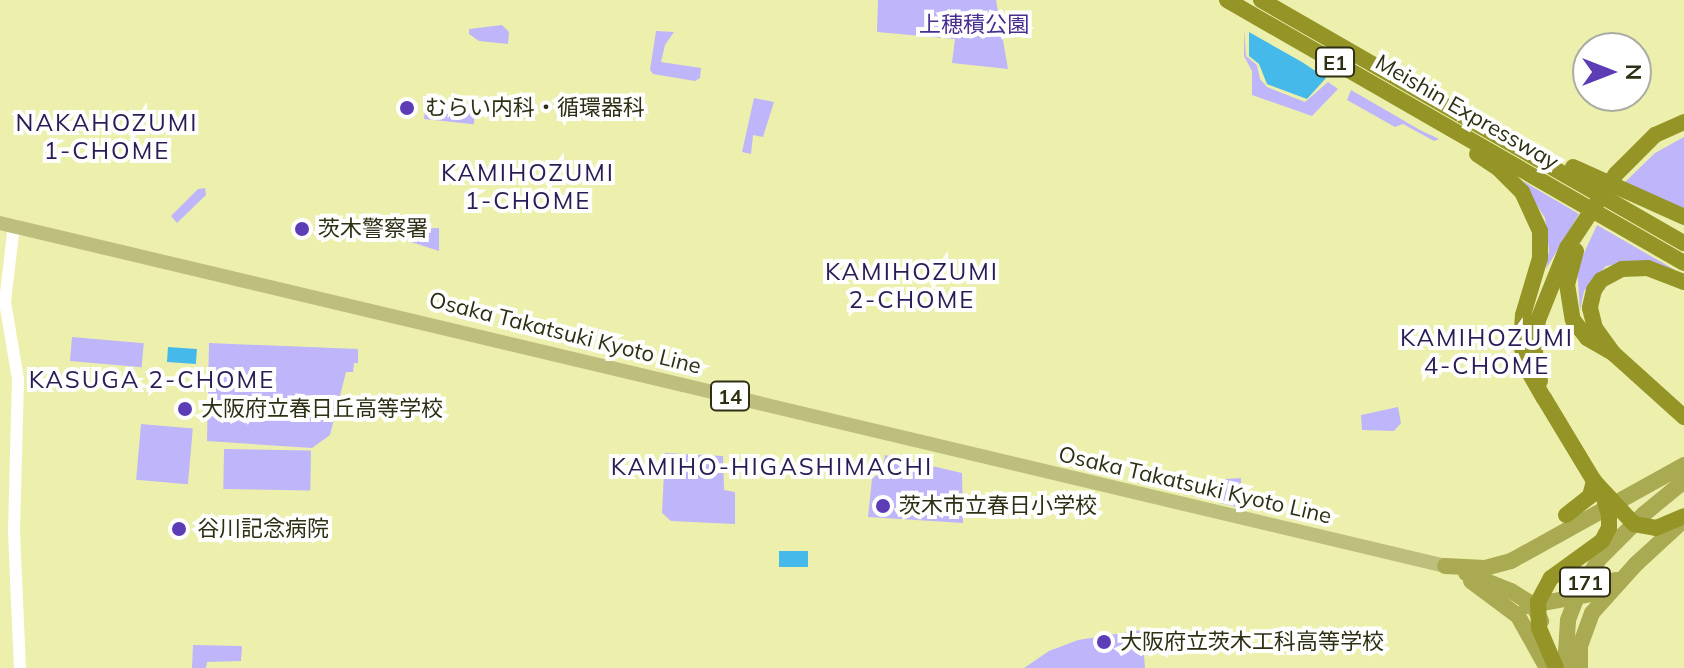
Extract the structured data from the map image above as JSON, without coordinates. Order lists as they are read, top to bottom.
{
  "streets": {
    "highway": ["E1", "Meishin Expressway", "171"],
    "main road": ["Osaka Takatsuki Kyoto Line", "14"]
  },
  "districts": [
    "NAKAHOZUMI 1-CHOME",
    "KAMIHOZUMI 1-CHOME",
    "KAMIHOZUMI 2-CHOME",
    "KAMIHOZUMI 4-CHOME",
    "KASUGA 2-CHOME",
    "KAMIHO-HIGASHIMACHI"
  ],
  "parks": ["上穂積公園"],
  "places": [
    "むらい内科・循環器科",
    "茨木警察署",
    "大阪府立春日丘高等学校",
    "茨木市立春日小学校",
    "谷川記念病院",
    "大阪府立茨木工科高等学校"
  ],
  "north": "right"
}
